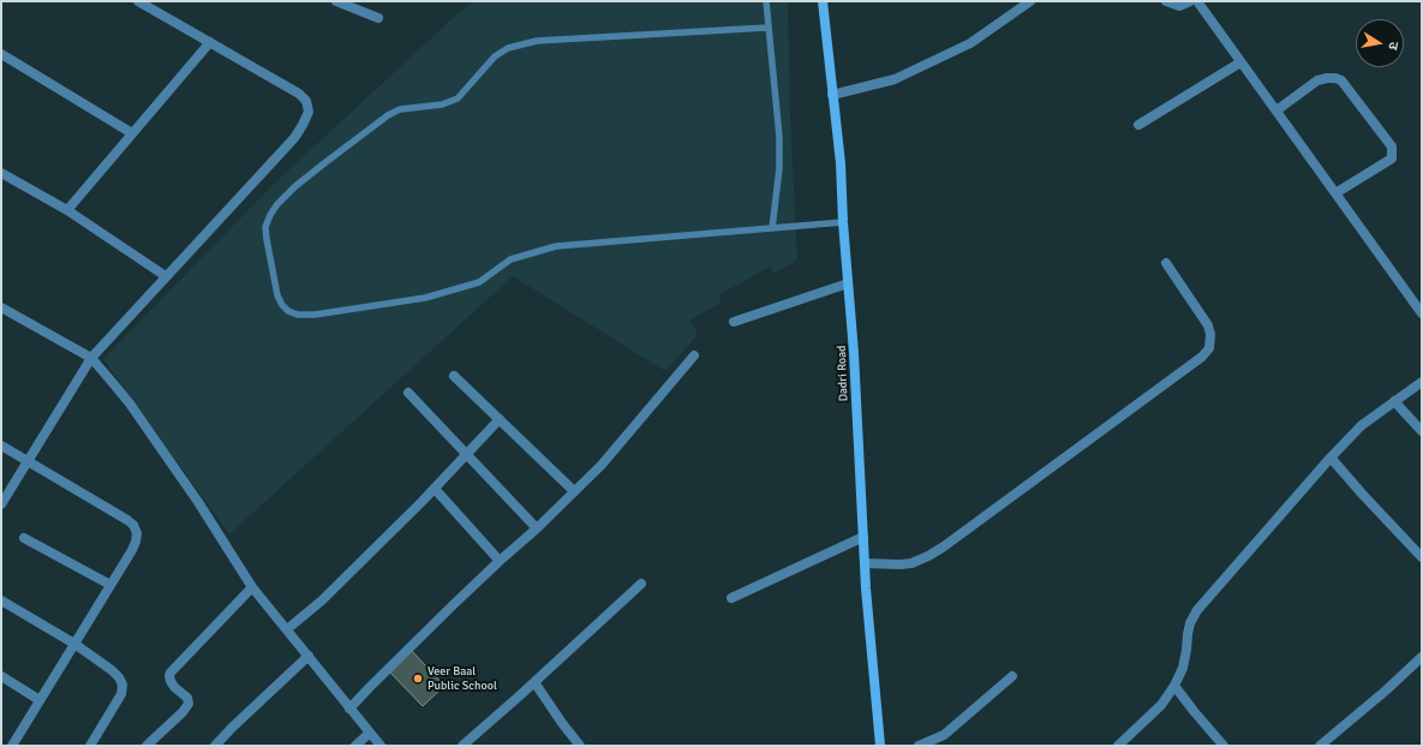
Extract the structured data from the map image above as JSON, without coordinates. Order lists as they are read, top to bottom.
{
  "streets": {
    "main road": ["Dadri Road"]
  },
  "places": ["Veer Baal Public School"],
  "north": "right"
}
